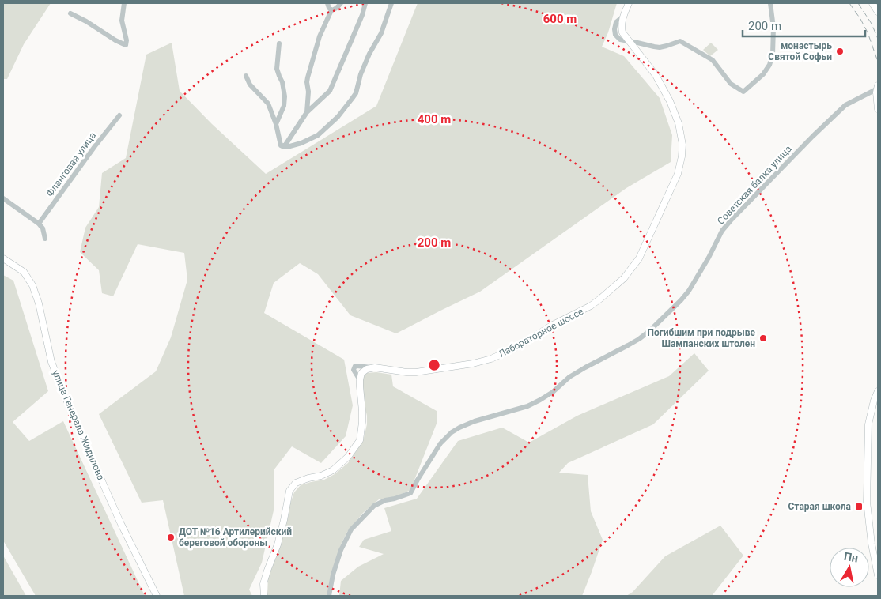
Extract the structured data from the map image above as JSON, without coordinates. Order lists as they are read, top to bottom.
{
  "streets": {
    "main road": ["Лабораторное шоссе", "улица Генерала Жидилова"],
    "street": ["Фланговая улица", "Советская балка улица"]
  },
  "places": {
    "other": ["монастырь Святой Софьи", "Погибшим при подрыве Шампанских штолен", "ДОТ №16 Артилерийский береговой обороны"],
    "transit": ["Старая школа"]
  },
  "scale_bar": "200 m",
  "north": "top",
  "rings": ["600 m", "400 m", "200 m"]
}
